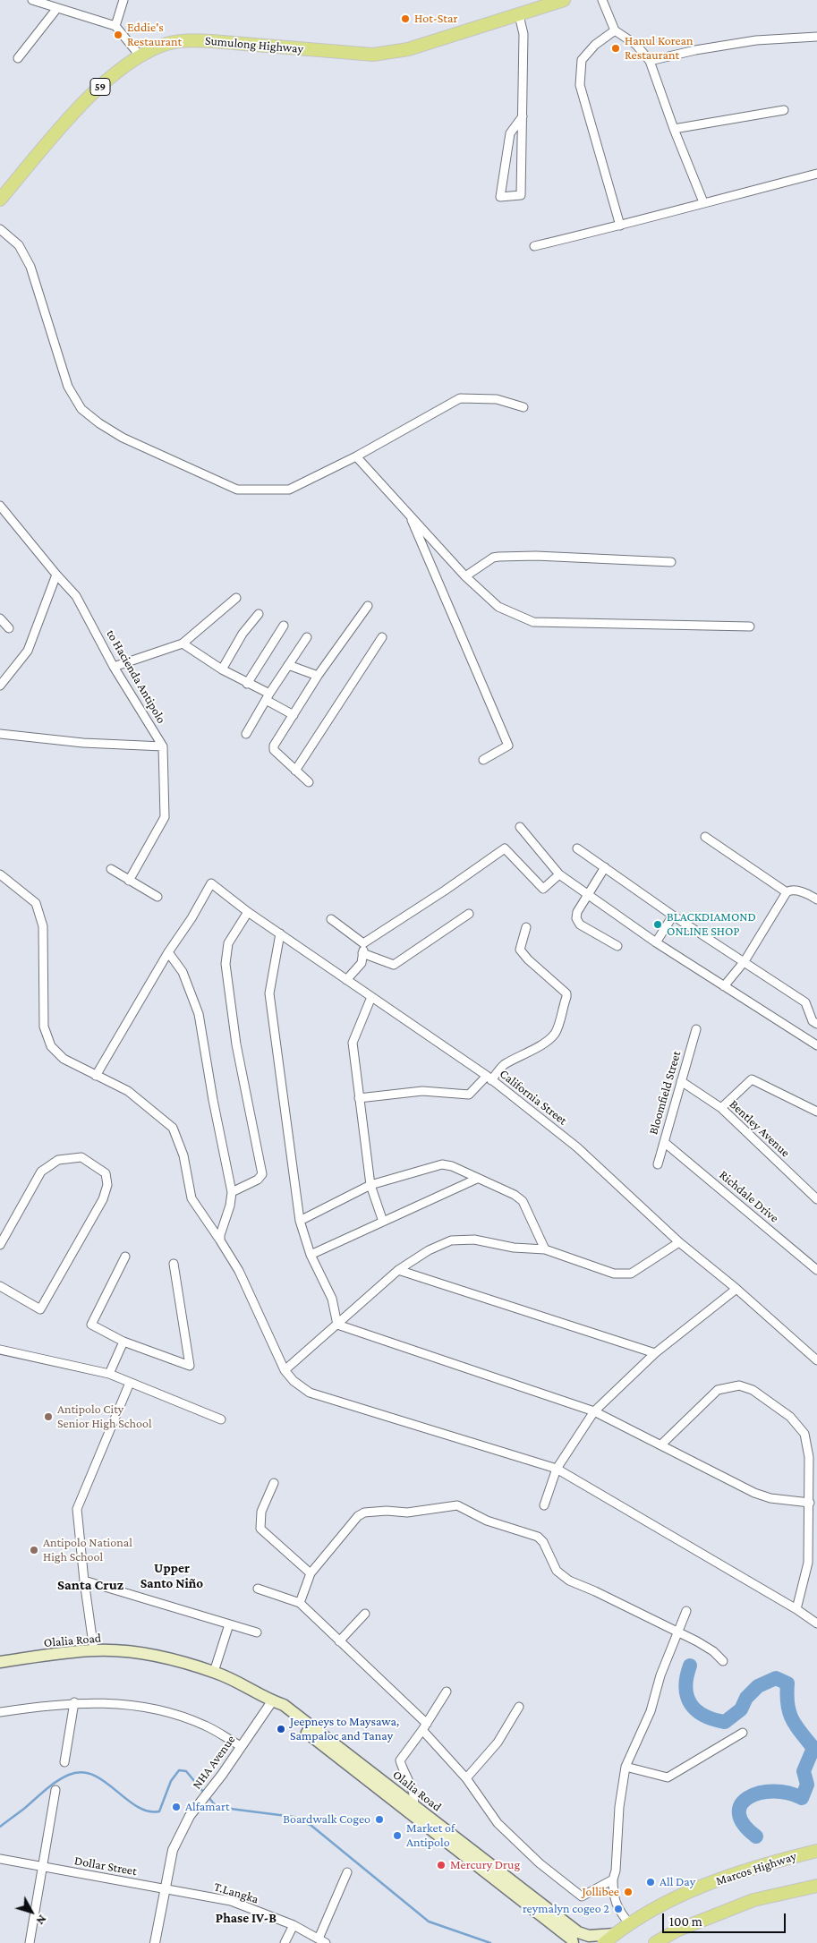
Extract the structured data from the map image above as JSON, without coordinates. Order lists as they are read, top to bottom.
{
  "streets": {
    "main road": [
      "Sumulong Highway",
      "59",
      "Olalia Road",
      "Marcos Highway"
    ],
    "street": [
      "to Hacienda Antipolo",
      "Bloomfield Street",
      "California Street",
      "Bentley Avenue",
      "Richdale Drive",
      "NHA Avenue",
      "Dollar Street",
      "T.Langka"
    ]
  },
  "crossings": [
    ["Bloomfield Street", "Bentley Avenue"],
    ["Bloomfield Street", "Richdale Drive"],
    ["Olalia Road", "NHA Avenue"],
    ["Olalia Road", "Marcos Highway"],
    ["NHA Avenue", "Dollar Street"],
    ["NHA Avenue", "T.Langka"],
    ["Dollar Street", "T.Langka"]
  ],
  "districts": ["Upper Santo Niño", "Santa Cruz", "Phase IV-B"],
  "places": [
    "Hot-Star",
    "Eddie's Restaurant",
    "Hanul Korean Restaurant",
    "BLACKDIAMOND ONLINE SHOP",
    "Antipolo City Senior High School",
    "Antipolo National High School",
    "Jeepneys to Maysawa, Sampaloc and Tanay",
    "Alfamart",
    "Boardwalk Cogeo",
    "Market of Antipolo",
    "Mercury Drug",
    "All Day",
    "Jollibee",
    "reymalyn cogeo 2"
  ],
  "scale_bar": "100 m",
  "north": "bottom right"
}
